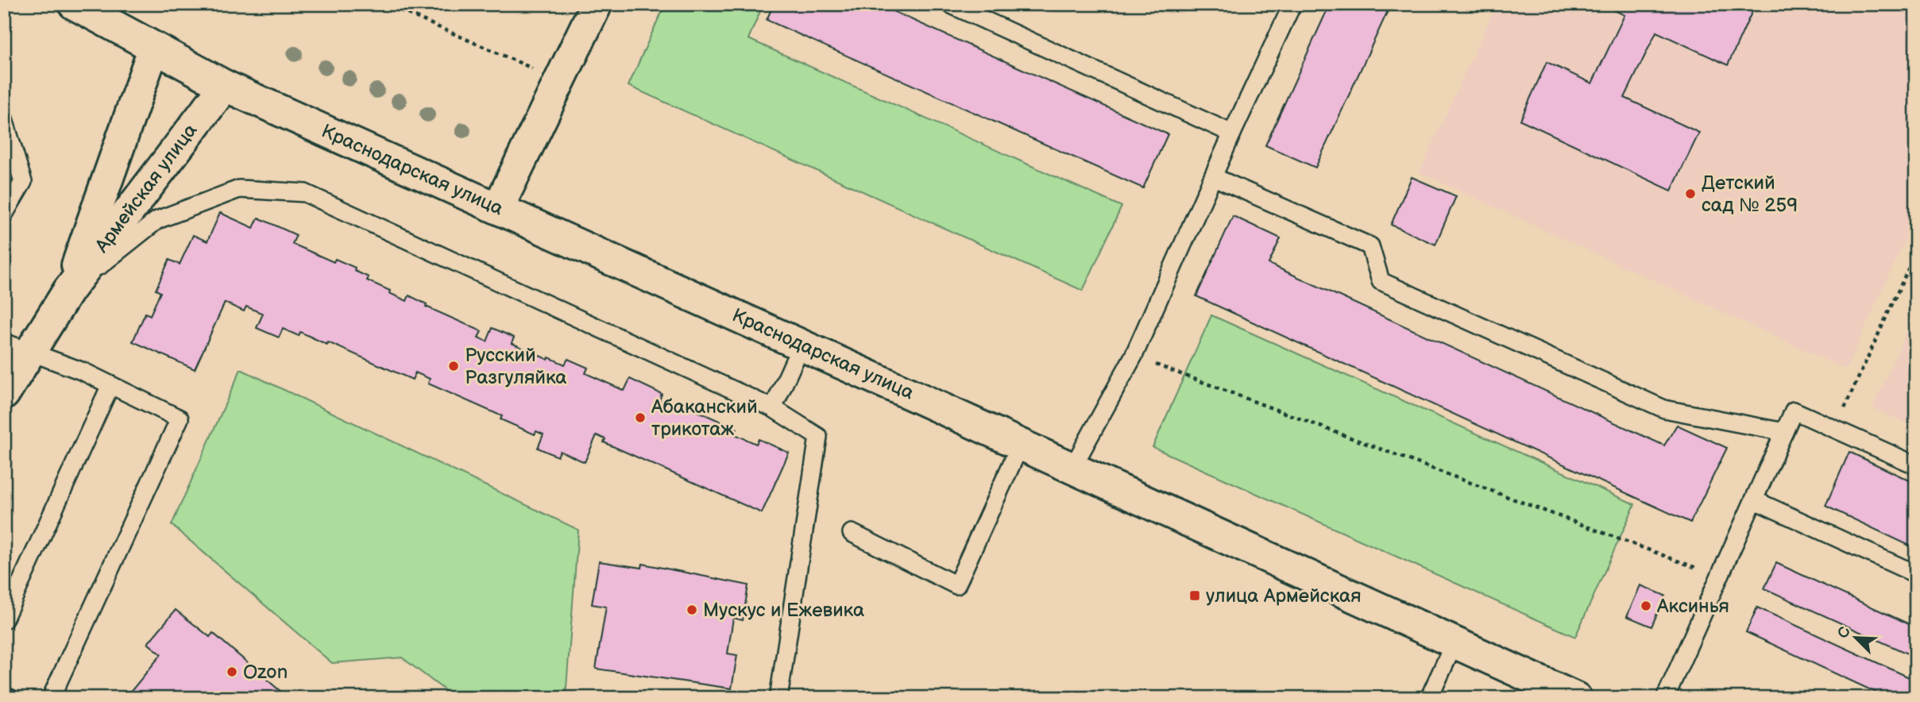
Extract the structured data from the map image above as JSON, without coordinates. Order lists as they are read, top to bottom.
{
  "streets": {
    "main road": ["Краснодарская улица", "Армейская улица"]
  },
  "crossings": [
    ["Краснодарская улица", "Армейская улица"]
  ],
  "places": {
    "other": [
      "Детский сад № 259",
      "Русский Разгуляйка",
      "Абаканский трикотаж",
      "Аксинья",
      "Мускус и Ежевика",
      "Ozon"
    ],
    "transit": ["улица Армейская"]
  },
  "north": "top left"
}
